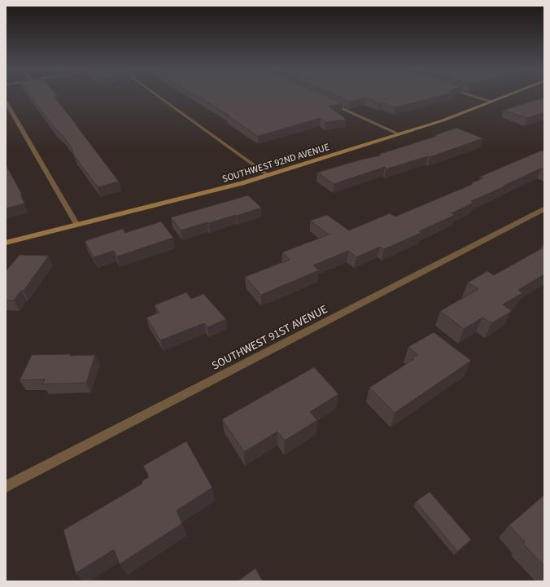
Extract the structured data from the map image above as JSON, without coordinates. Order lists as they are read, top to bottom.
{
  "streets": {
    "street": ["SOUTHWEST 92ND AVENUE", "SOUTHWEST 91ST AVENUE"]
  }
}
